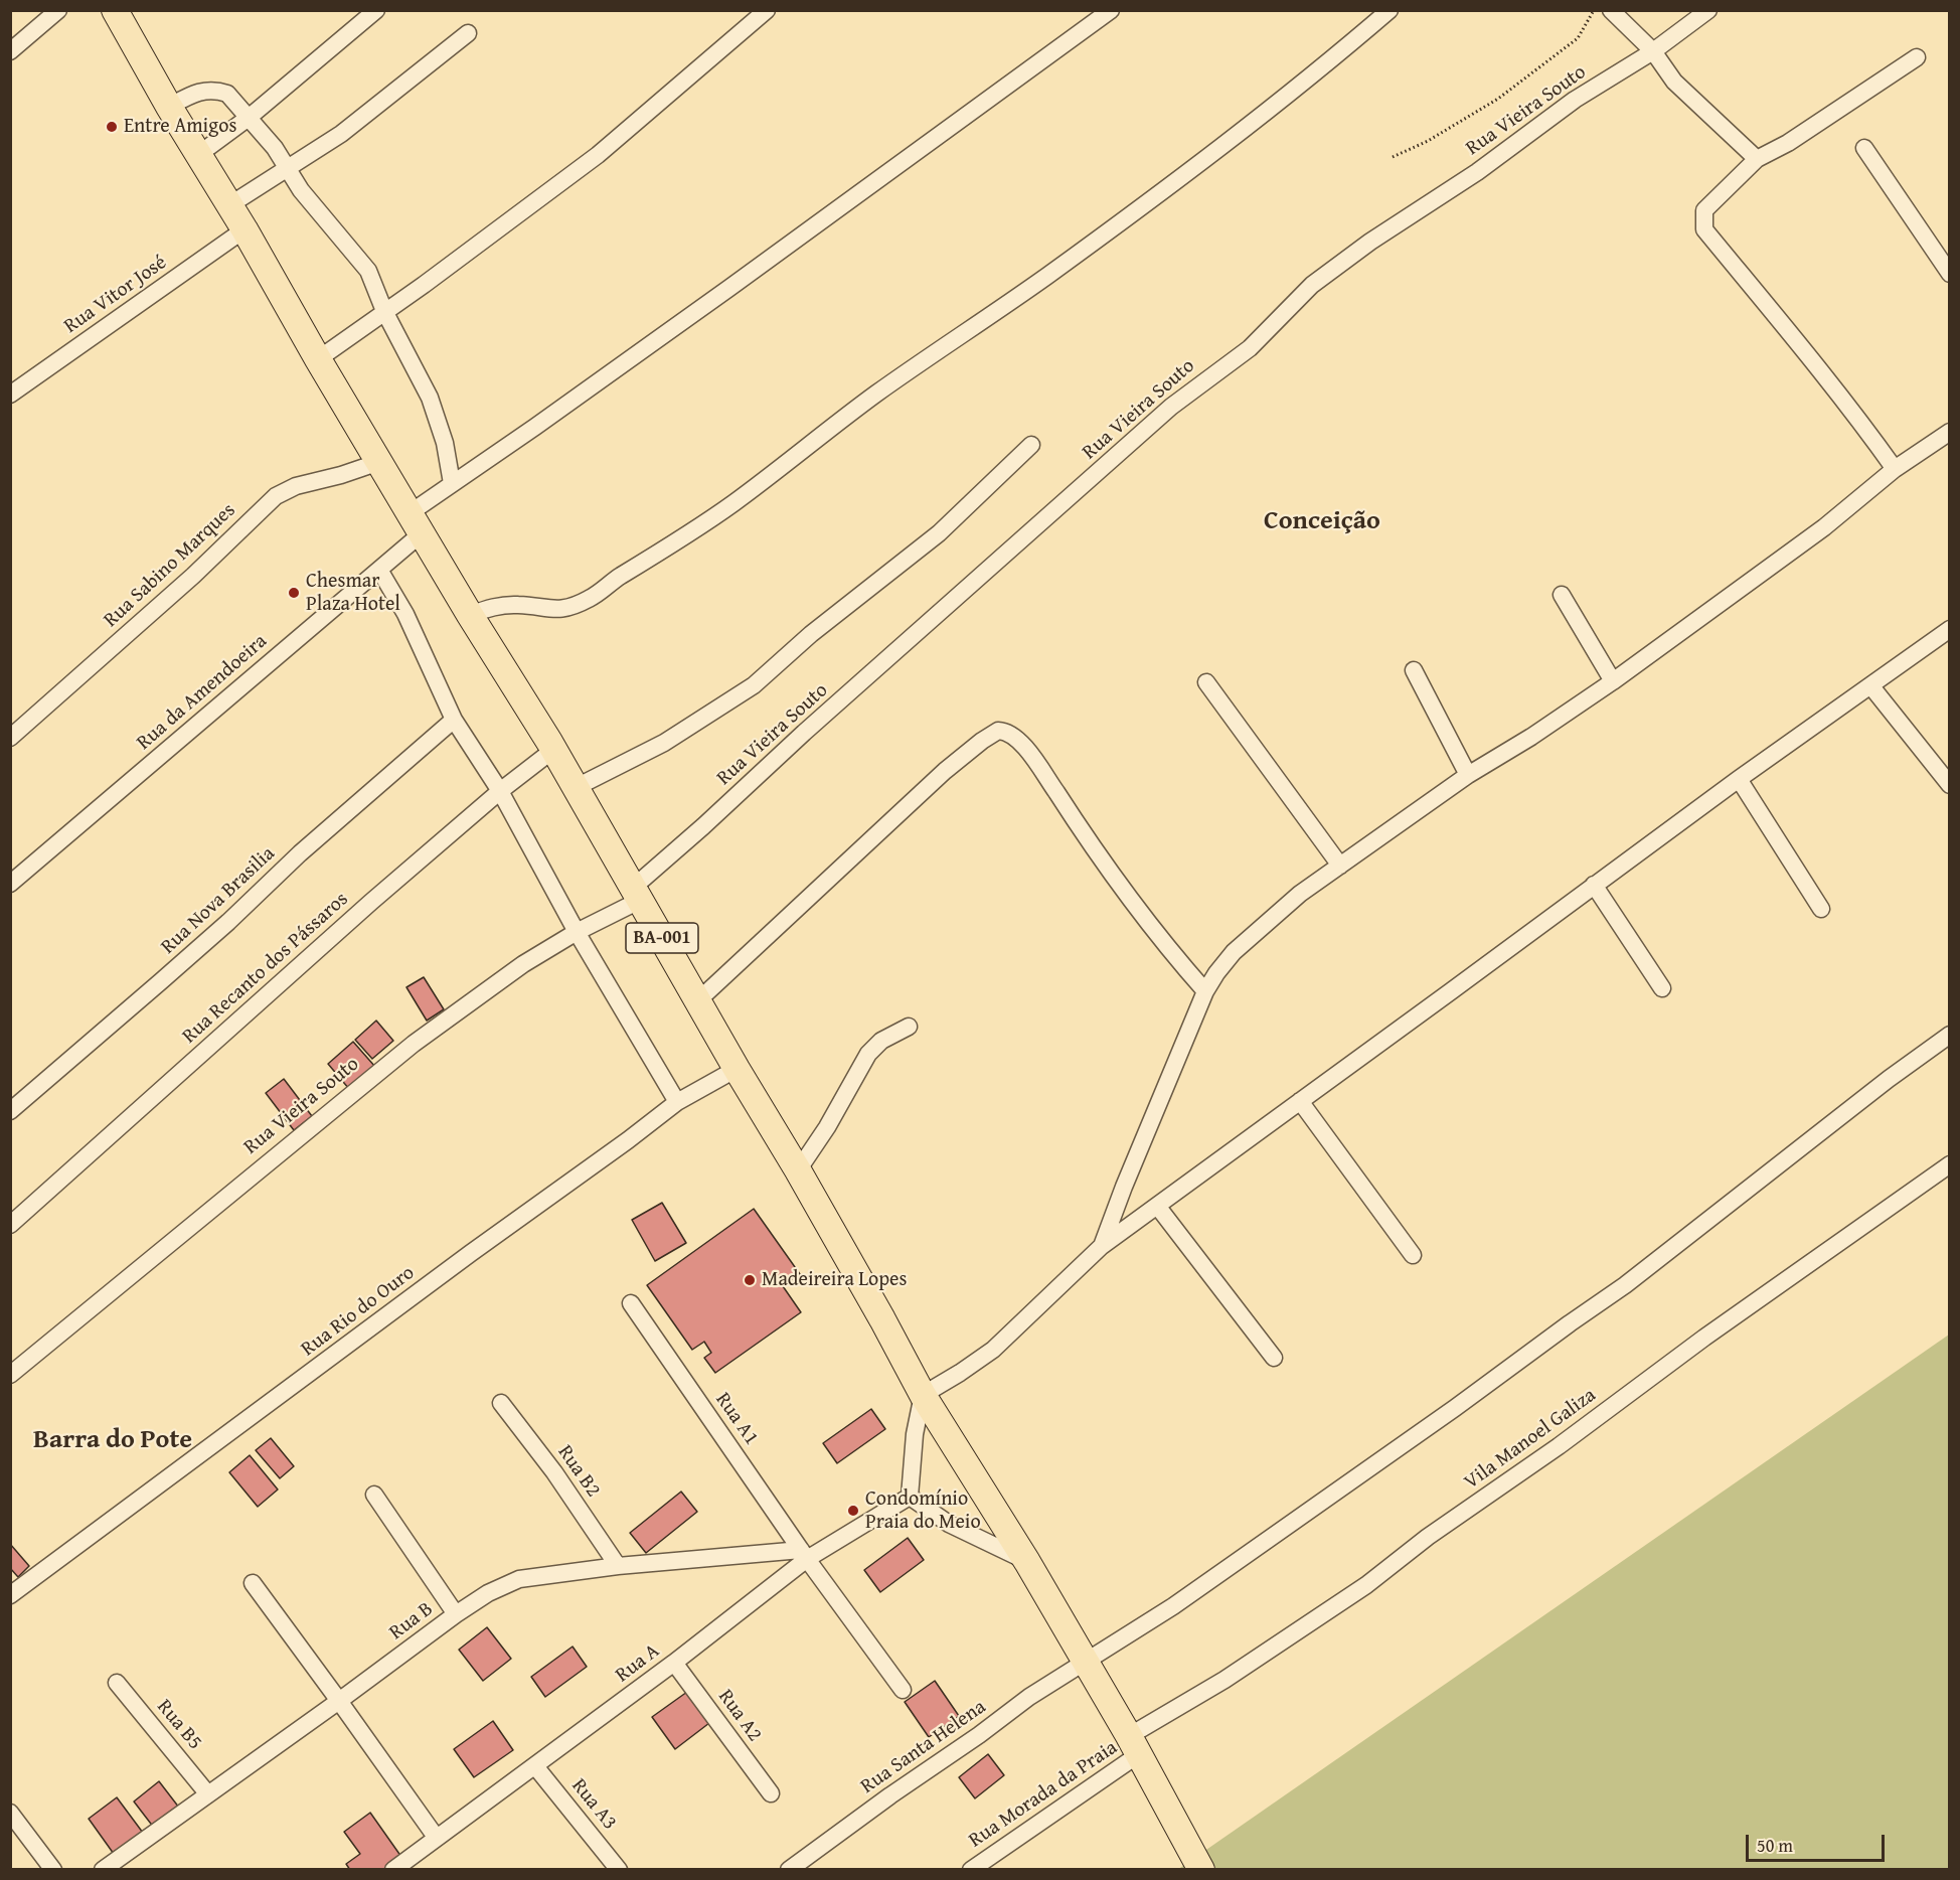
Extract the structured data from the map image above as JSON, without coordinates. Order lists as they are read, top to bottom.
{
  "streets": {
    "main road": ["BA-001"],
    "street": [
      "Rua Vieira Souto",
      "Rua Vitor José",
      "Rua Sabino Marques",
      "Rua da Amendoeira",
      "Rua Nova Brasilia",
      "Rua Recanto dos Pássaros",
      "Rua Rio do Ouro",
      "Rua A1",
      "Vila Manoel Galiza",
      "Rua B2",
      "Rua B",
      "Rua A",
      "Rua A2",
      "Rua B5",
      "Rua Santa Helena",
      "Rua Morada da Praia",
      "Rua A3"
    ]
  },
  "crossings": [
    ["Rua Vieira Souto", "BA-001"],
    ["Rua Vitor José", "BA-001"],
    ["Rua Sabino Marques", "BA-001"],
    ["Rua da Amendoeira", "BA-001"],
    ["BA-001", "Rua Recanto dos Pássaros"],
    ["BA-001", "Rua Rio do Ouro"],
    ["BA-001", "Vila Manoel Galiza"],
    ["BA-001", "Rua Santa Helena"],
    ["BA-001", "Rua Morada da Praia"],
    ["Rua A1", "Rua B"],
    ["Rua A1", "Rua A"],
    ["Vila Manoel Galiza", "Rua Morada da Praia"],
    ["Rua B2", "Rua B"],
    ["Rua B", "Rua A"],
    ["Rua B", "Rua B5"],
    ["Rua A", "Rua A2"],
    ["Rua A", "Rua A3"]
  ],
  "districts": ["Conceição", "Barra do Pote"],
  "places": [
    "Entre Amigos",
    "Chesmar Plaza Hotel",
    "Madeireira Lopes",
    "Condomínio Praia do Meio"
  ],
  "scale_bar": "50 m"
}
